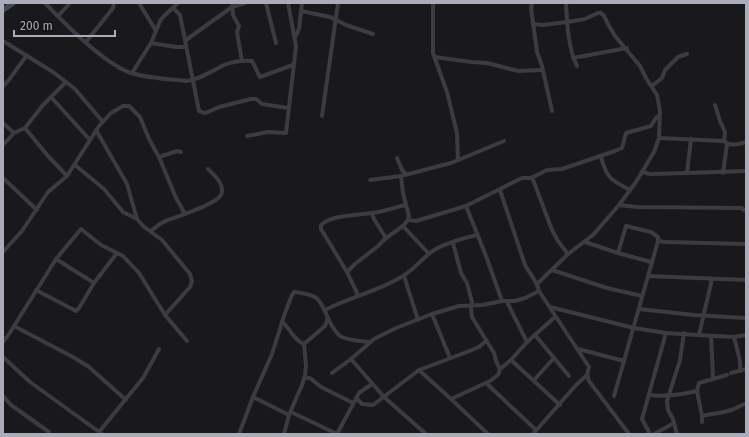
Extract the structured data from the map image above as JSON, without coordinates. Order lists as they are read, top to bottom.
{
  "scale_bar": "200 m"
}
